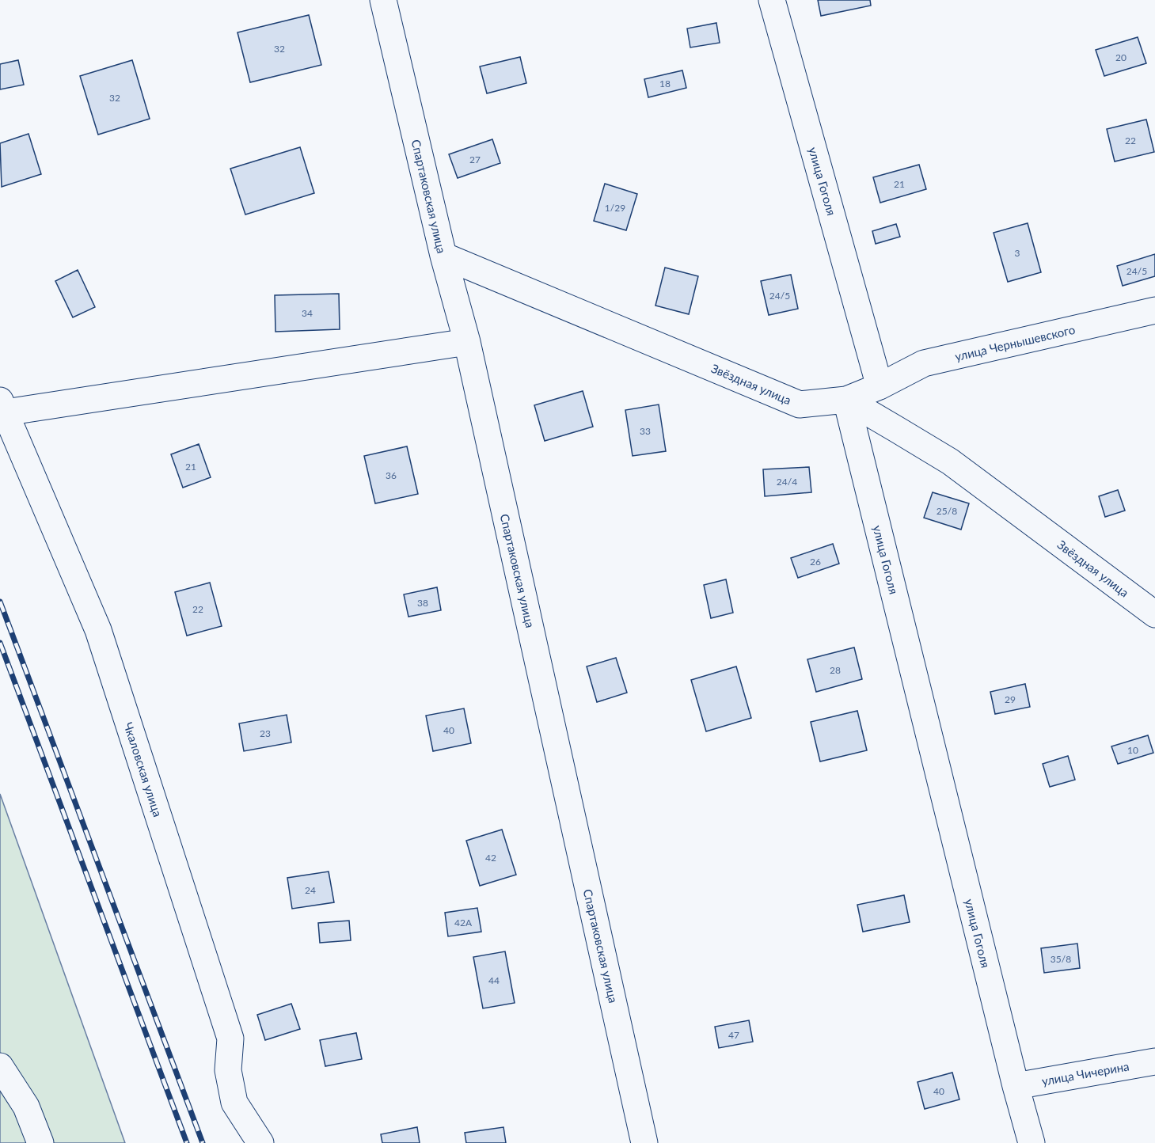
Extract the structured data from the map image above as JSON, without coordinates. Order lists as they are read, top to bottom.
{
  "streets": {
    "street": [
      "улица Гоголя",
      "Спартаковская улица",
      "улица Чернышевского",
      "Звёздная улица",
      "Чкаловская улица",
      "улица Чичерина"
    ]
  },
  "crossings": [
    ["улица Гоголя", "улица Чернышевского"],
    ["улица Гоголя", "Звёздная улица"],
    ["улица Гоголя", "улица Чичерина"],
    ["Спартаковская улица", "Звёздная улица"]
  ],
  "house_numbers": [
    "32",
    "20",
    "18",
    "32",
    "22",
    "27",
    "21",
    "1/29",
    "3",
    "24/5",
    "24/5",
    "34",
    "33",
    "21",
    "36",
    "24/4",
    "25/8",
    "26",
    "38",
    "22",
    "28",
    "29",
    "40",
    "23",
    "10",
    "42",
    "24",
    "42А",
    "35/8",
    "44",
    "47",
    "40"
  ]
}
